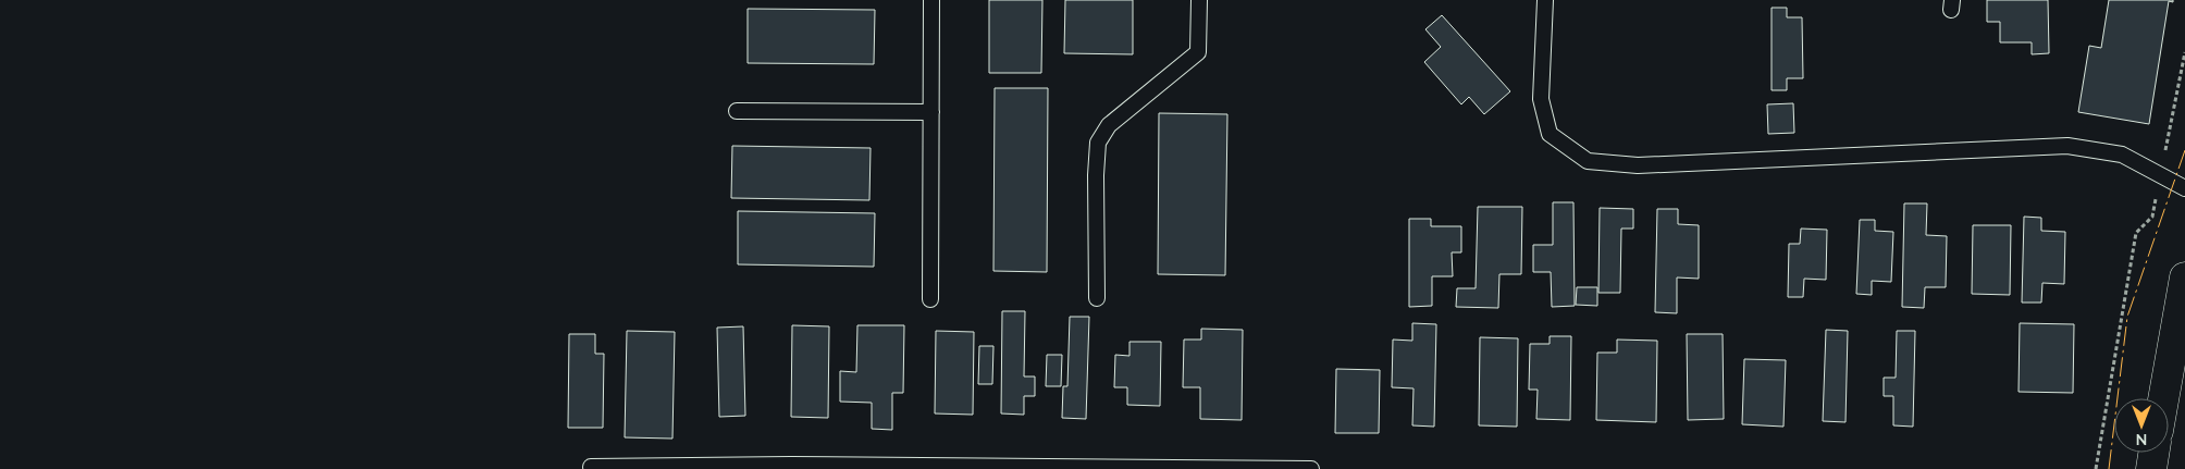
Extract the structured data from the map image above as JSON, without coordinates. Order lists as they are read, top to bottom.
{
  "north": "bottom"
}
